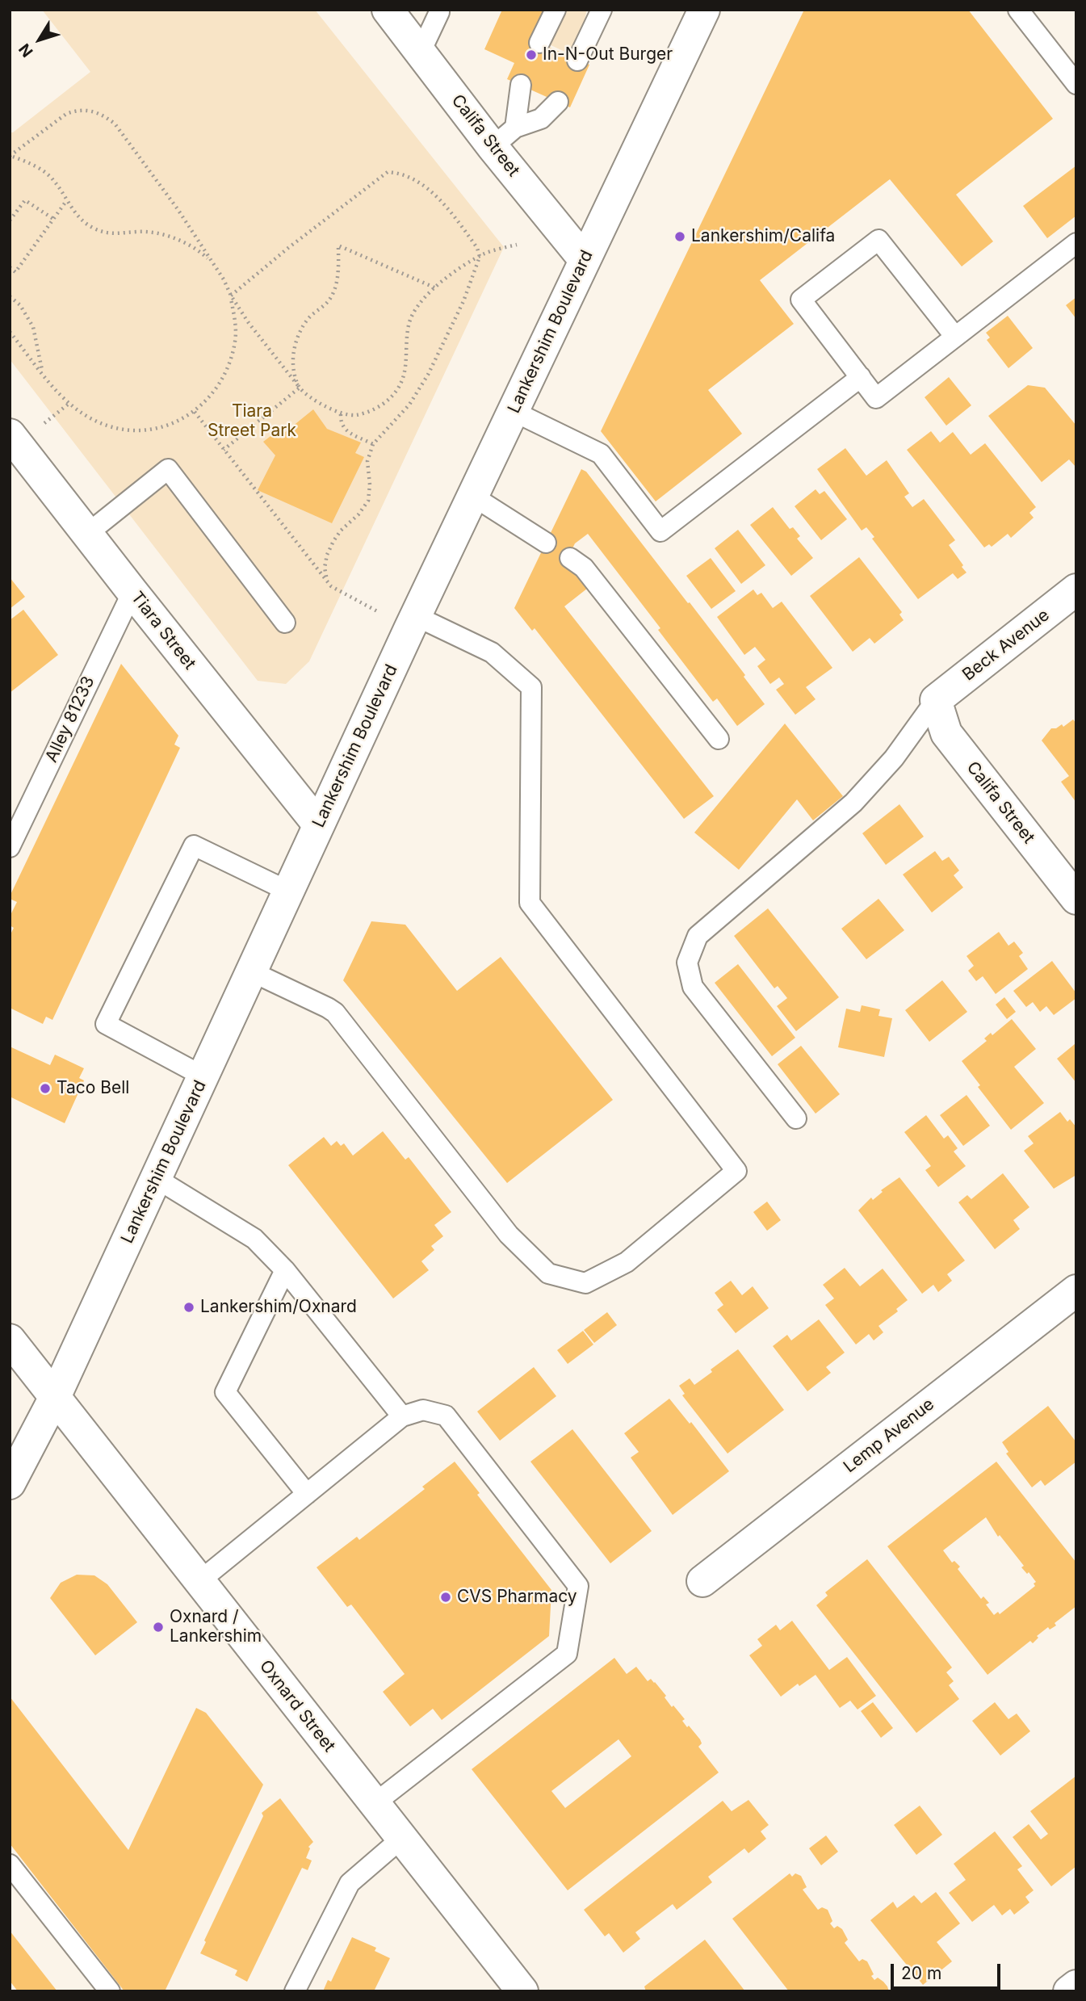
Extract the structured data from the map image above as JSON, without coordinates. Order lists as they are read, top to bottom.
{
  "streets": {
    "main road": [
      "Califa Street",
      "Lankershim Boulevard",
      "Tiara Street",
      "Beck Avenue",
      "Lemp Avenue",
      "Oxnard Street"
    ],
    "lane": ["Alley 81233"]
  },
  "crossings": [
    ["Califa Street", "Lankershim Boulevard"],
    ["Califa Street", "Beck Avenue"],
    ["Lankershim Boulevard", "Tiara Street"],
    ["Lankershim Boulevard", "Oxnard Street"],
    ["Tiara Street", "Alley 81233"]
  ],
  "parks": ["Tiara Street Park"],
  "places": [
    "In-N-Out Burger",
    "Lankershim/Califa",
    "Taco Bell",
    "Lankershim/Oxnard",
    "CVS Pharmacy",
    "Oxnard / Lankershim"
  ],
  "scale_bar": "20 m",
  "north": "bottom left"
}
